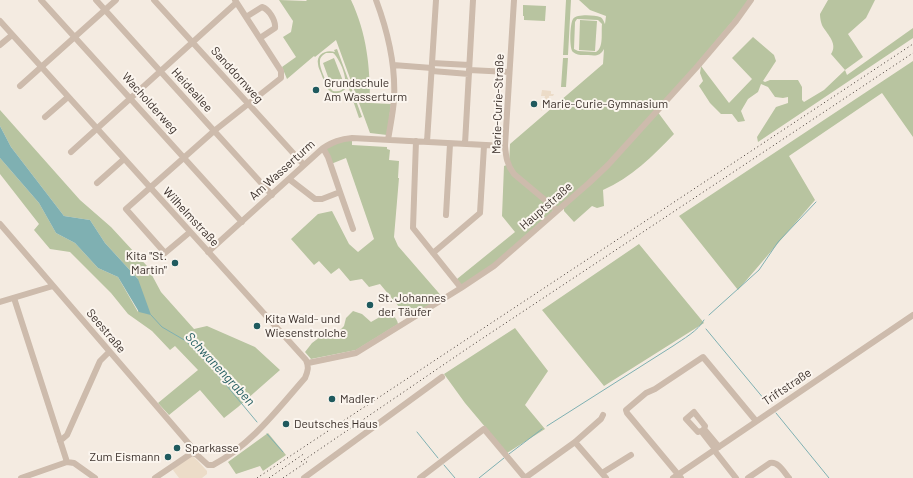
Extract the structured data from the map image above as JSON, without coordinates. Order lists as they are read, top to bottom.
{
  "streets": {
    "street": [
      "Sanddornweg",
      "Heideallee",
      "Wacholderweg",
      "Marie-Curie-Straße",
      "Am Wasserturm",
      "Hauptstraße",
      "Wilhelmstraße",
      "Seestraße",
      "Triftstraße"
    ]
  },
  "crossings": [
    ["Sanddornweg", "Am Wasserturm"],
    ["Heideallee", "Am Wasserturm"],
    ["Wacholderweg", "Am Wasserturm"],
    ["Marie-Curie-Straße", "Am Wasserturm"],
    ["Marie-Curie-Straße", "Hauptstraße"],
    ["Am Wasserturm", "Wilhelmstraße"],
    ["Hauptstraße", "Wilhelmstraße"]
  ],
  "water": ["Schwanengraben"],
  "places": [
    "Grundschule Am Wasserturm",
    "Marie-Curie-Gymnasium",
    "Kita \"St. Martin\"",
    "St. Johannes der Täufer",
    "Kita Wald- und Wiesenstrolche",
    "Madler",
    "Deutsches Haus",
    "Sparkasse",
    "Zum Eismann"
  ]
}
